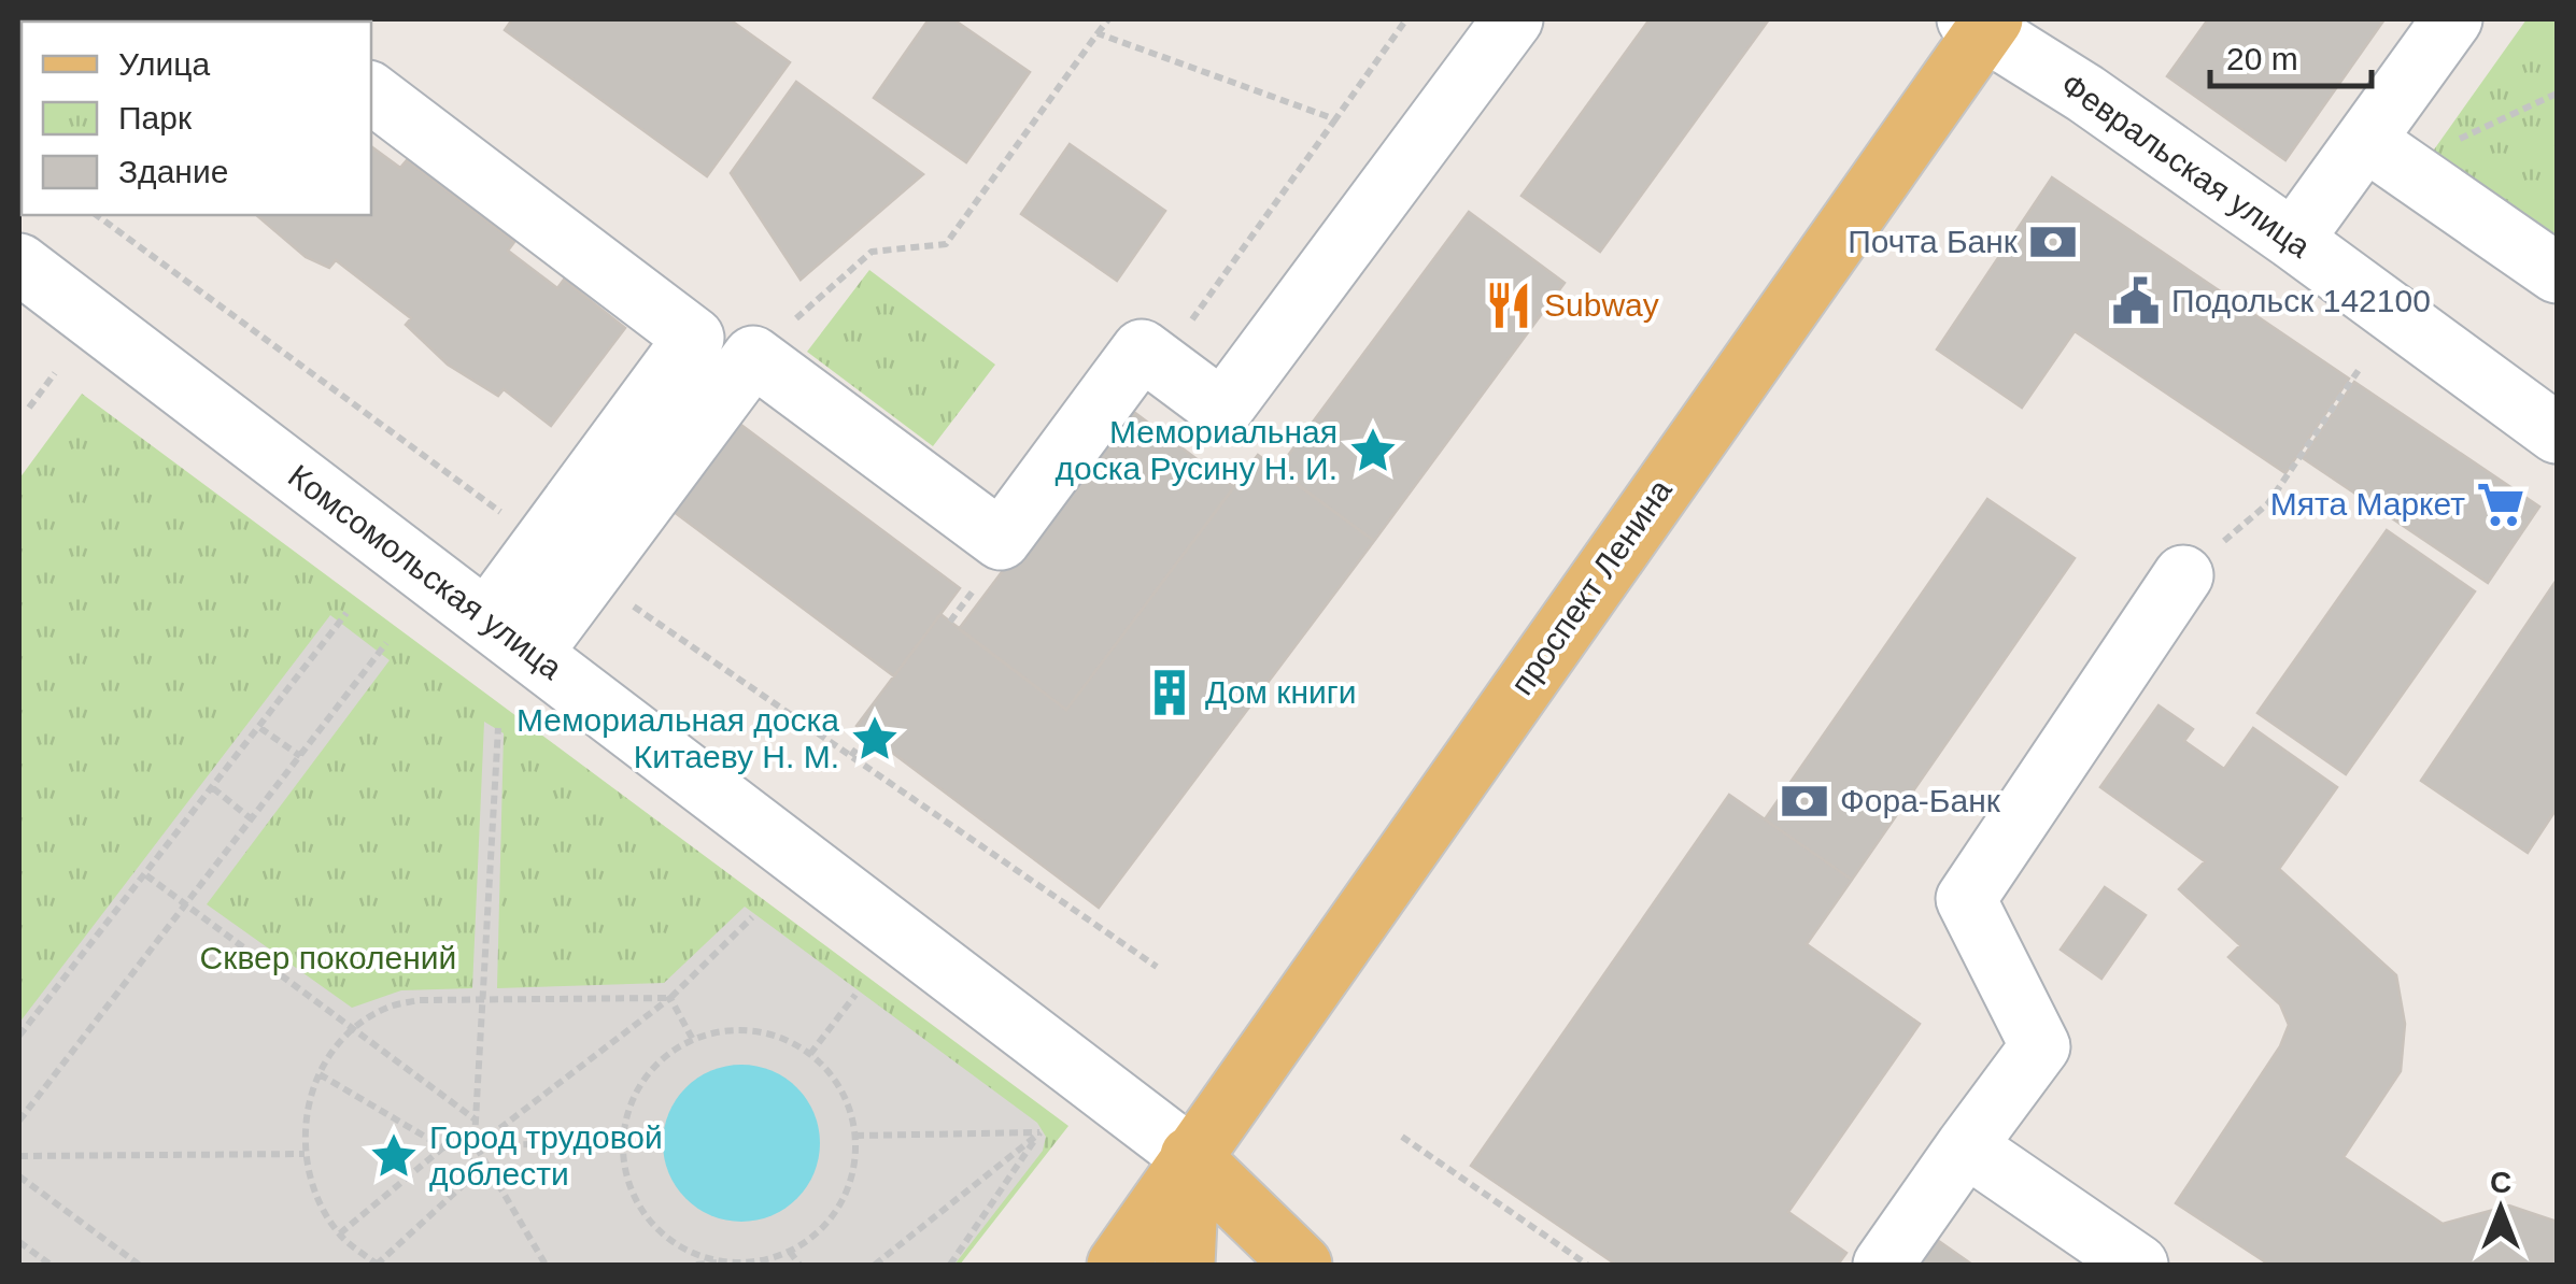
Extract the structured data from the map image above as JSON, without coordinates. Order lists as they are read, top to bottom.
{
  "streets": {
    "main road": ["проспект Ленина"],
    "street": ["Февральская улица", "Комсомольская улица"]
  },
  "crossings": [
    ["Февральская улица", "проспект Ленина"],
    ["Комсомольская улица", "проспект Ленина"]
  ],
  "parks": ["Сквер поколений"],
  "places": {
    "bank": ["Почта Банк", "Фора-Банк"],
    "public building": ["Подольск 142100"],
    "restaurant": ["Subway"],
    "place": ["Мемориальная доска Русину Н. И.", "Мемориальная доска Китаеву Н. М.", "Город трудовой доблести"],
    "supermarket": ["Мята Маркет"],
    "building": ["Дом книги"]
  },
  "legend": ["Улица", "Парк", "Здание"],
  "scale_bar": "20 m",
  "north": "top"
}
